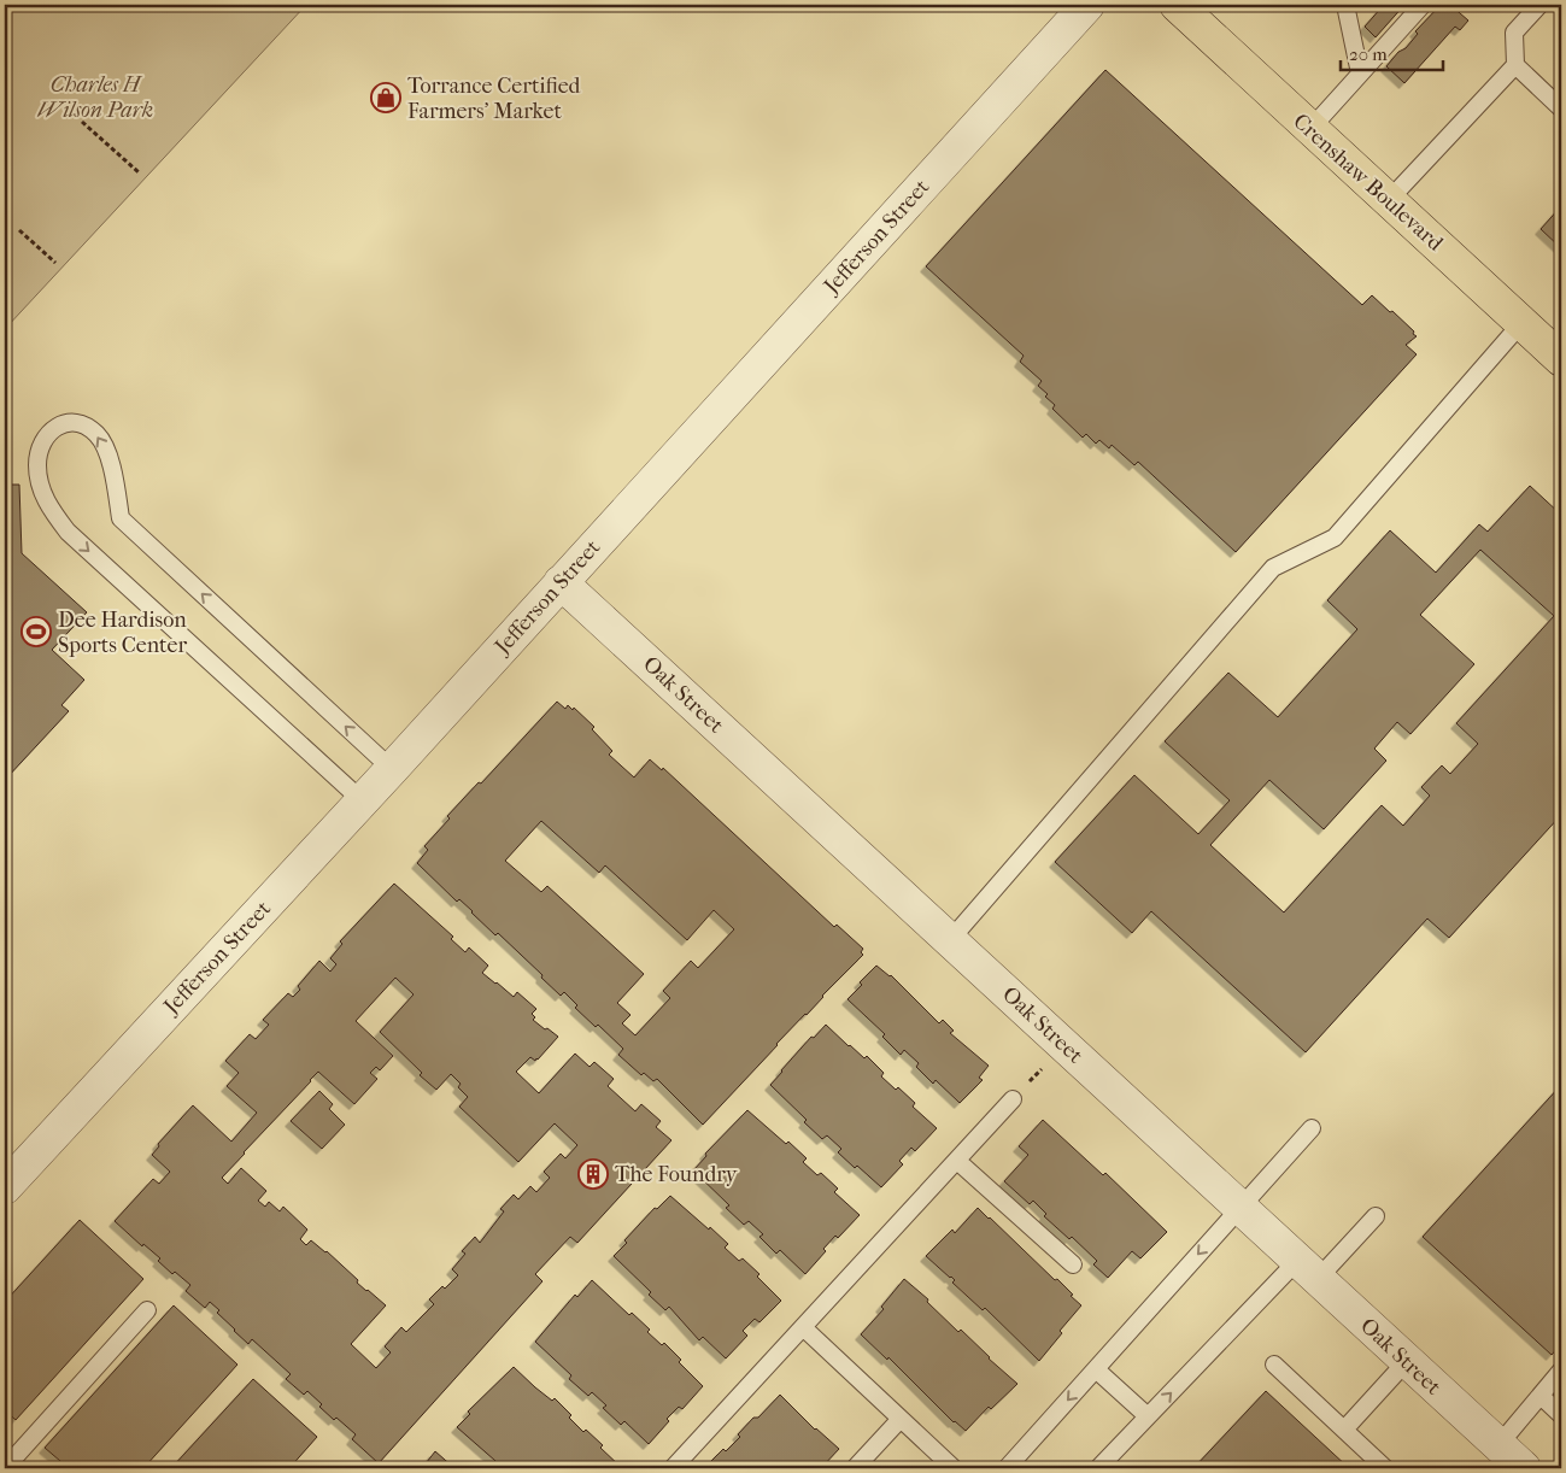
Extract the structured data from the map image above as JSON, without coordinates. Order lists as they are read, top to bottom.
{
  "streets": {
    "main road": ["Crenshaw Boulevard"],
    "street": ["Jefferson Street", "Oak Street"]
  },
  "crossings": [
    ["Jefferson Street", "Oak Street"]
  ],
  "parks": ["Charles H Wilson Park"],
  "places": {
    "shop": ["Torrance Certified Farmers' Market"],
    "sports": ["Dee Hardison Sports Center"],
    "building": ["The Foundry"]
  },
  "scale_bar": "20 m"
}
